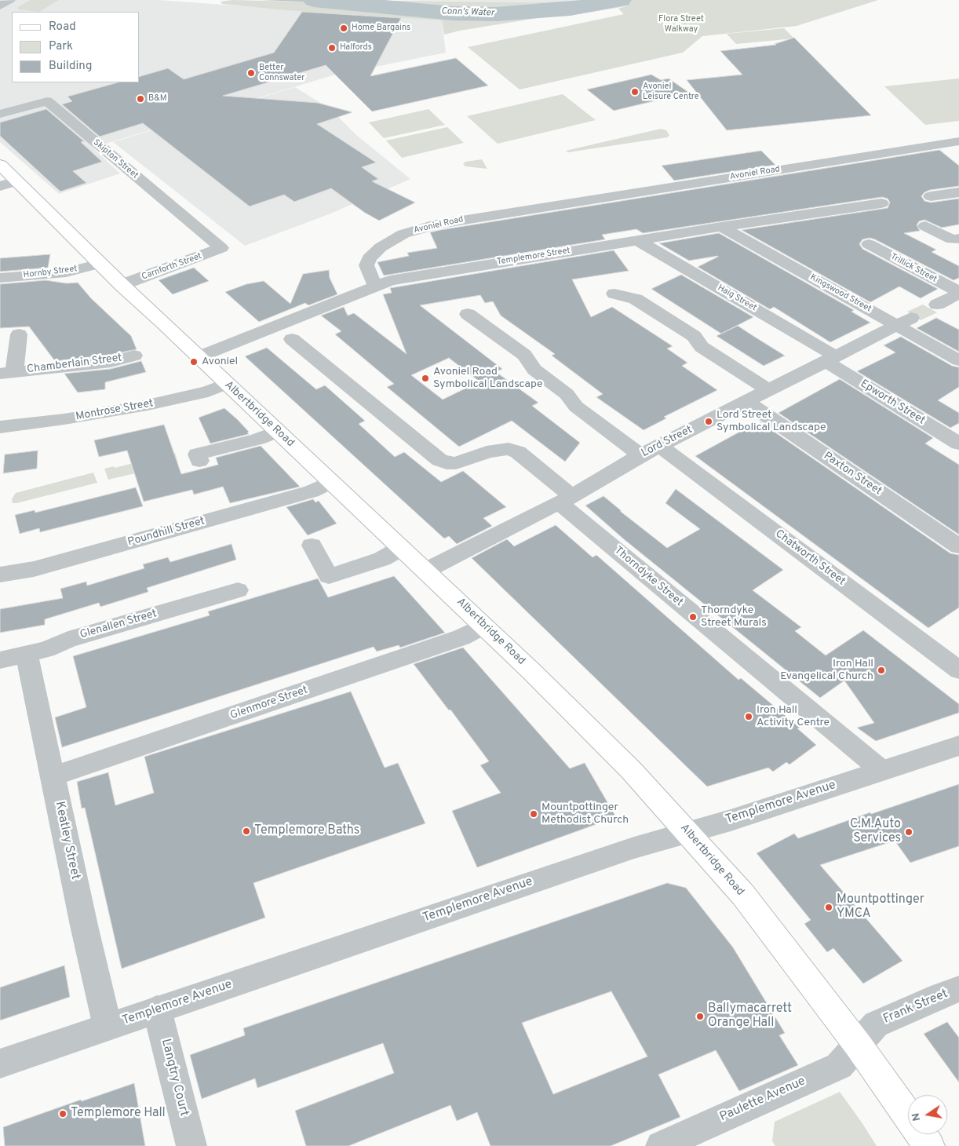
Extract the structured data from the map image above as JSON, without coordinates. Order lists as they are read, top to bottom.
{
  "streets": {
    "main road": ["Albertbridge Road"],
    "street": [
      "Skipton Street",
      "Avoniel Road",
      "Templemore Street",
      "Carnforth Street",
      "Trillick Street",
      "Hornby Street",
      "Kingswood Street",
      "Haig Street",
      "Chamberlain Street",
      "Epworth Street",
      "Montrose Street",
      "Lord Street",
      "Paxton Street",
      "Poundhill Street",
      "Chatworth Street",
      "Thorndyke Street",
      "Glenallen Street",
      "Glenmore Street",
      "Templemore Avenue",
      "Keatley Street",
      "Frank Street",
      "Langtry Court",
      "Paulette Avenue"
    ]
  },
  "crossings": [
    ["Skipton Street", "Carnforth Street"],
    ["Avoniel Road", "Templemore Street"],
    ["Templemore Street", "Kingswood Street"],
    ["Templemore Street", "Haig Street"],
    ["Templemore Street", "Albertbridge Road"],
    ["Carnforth Street", "Albertbridge Road"],
    ["Hornby Street", "Albertbridge Road"],
    ["Kingswood Street", "Lord Street"],
    ["Haig Street", "Epworth Street"],
    ["Haig Street", "Lord Street"],
    ["Epworth Street", "Lord Street"],
    ["Montrose Street", "Albertbridge Road"],
    ["Albertbridge Road", "Lord Street"],
    ["Albertbridge Road", "Poundhill Street"],
    ["Albertbridge Road", "Glenmore Street"],
    ["Albertbridge Road", "Templemore Avenue"],
    ["Albertbridge Road", "Frank Street"],
    ["Albertbridge Road", "Paulette Avenue"],
    ["Lord Street", "Paxton Street"],
    ["Lord Street", "Chatworth Street"],
    ["Lord Street", "Thorndyke Street"],
    ["Thorndyke Street", "Templemore Avenue"],
    ["Glenallen Street", "Keatley Street"],
    ["Glenmore Street", "Keatley Street"],
    ["Templemore Avenue", "Keatley Street"],
    ["Templemore Avenue", "Langtry Court"],
    ["Frank Street", "Paulette Avenue"]
  ],
  "water": ["Conn's Water"],
  "parks": ["Flora Street Walkway"],
  "places": [
    "Home Bargains",
    "Halfords",
    "Better Connswater",
    "Avoniel Leisure Centre",
    "B&M",
    "Avoniel",
    "Avoniel Road Symbolical Landscape",
    "Lord Street Symbolical Landscape",
    "Thorndyke Street Murals",
    "Iron Hall Evangelical Church",
    "Iron Hall Activity Centre",
    "Mountpottinger Methodist Church",
    "Templemore Baths",
    "C.M.Auto Services",
    "Mountpottinger YMCA",
    "Ballymacarrett Orange Hall",
    "Templemore Hall"
  ],
  "legend": ["Road", "Park", "Building"],
  "north": "left"
}
